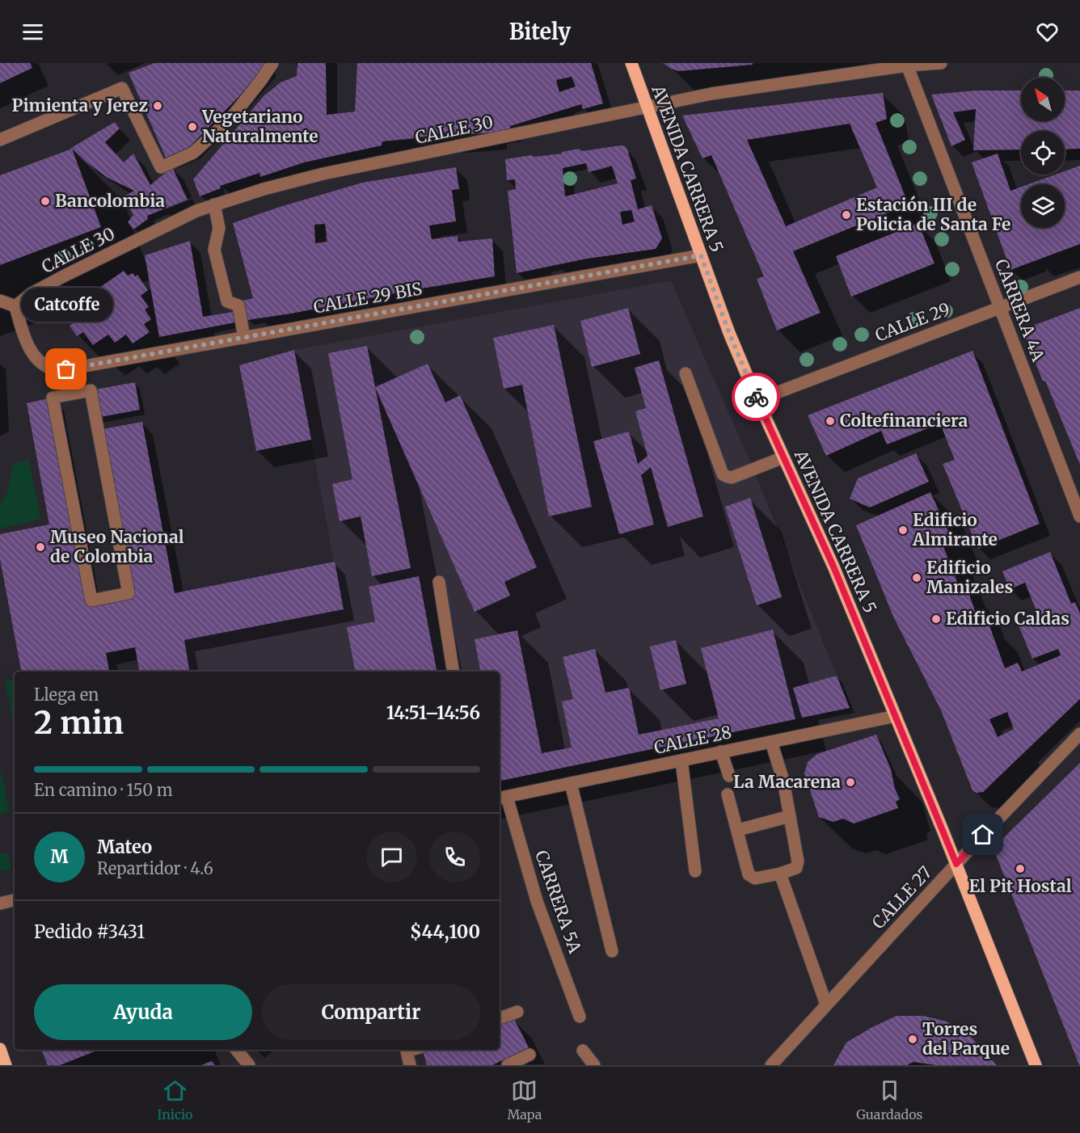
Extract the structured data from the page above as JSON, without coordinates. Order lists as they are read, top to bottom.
{
  "streets": {
    "main road": ["AVENIDA CARRERA 5"],
    "street": [
      "CALLE 30",
      "CALLE 29 BIS",
      "CARRERA 4A",
      "CALLE 29",
      "CALLE 28",
      "CALLE 27",
      "CARRERA 5A"
    ]
  },
  "crossings": [
    ["CALLE 30", "AVENIDA CARRERA 5"],
    ["CALLE 30", "CALLE 29 BIS"],
    ["CALLE 30", "CARRERA 4A"],
    ["AVENIDA CARRERA 5", "CALLE 29 BIS"],
    ["AVENIDA CARRERA 5", "CALLE 29"],
    ["AVENIDA CARRERA 5", "CALLE 28"],
    ["AVENIDA CARRERA 5", "CALLE 27"],
    ["CARRERA 4A", "CALLE 29"],
    ["CALLE 28", "CARRERA 5A"]
  ],
  "places": [
    "Pimienta y Jerez",
    "Vegetariano Naturalmente",
    "Bancolombia",
    "Estación III de Policia de Santa Fe",
    "Catcoffe",
    "Coltefinanciera",
    "Edificio Almirante",
    "Museo Nacional de Colombia",
    "Edificio Manizales",
    "Edificio Caldas",
    "La Macarena",
    "El Pit Hostal",
    "Torres del Parque"
  ],
  "north": "top left",
  "page": {
    "header": "Bitely",
    "bubble": "Catcoffe",
    "heading": ["2 min", "Llega en", "14:51–14:56"],
    "panel": [
      "Mateo",
      "Repartidor · 4.6",
      "Pedido #3431",
      "$44,100"
    ],
    "bar": "En camino · 150 m",
    "round": "M",
    "buttons": ["Ayuda", "Compartir"],
    "tabs": ["Inicio", "Mapa", "Guardados"]
  }
}
